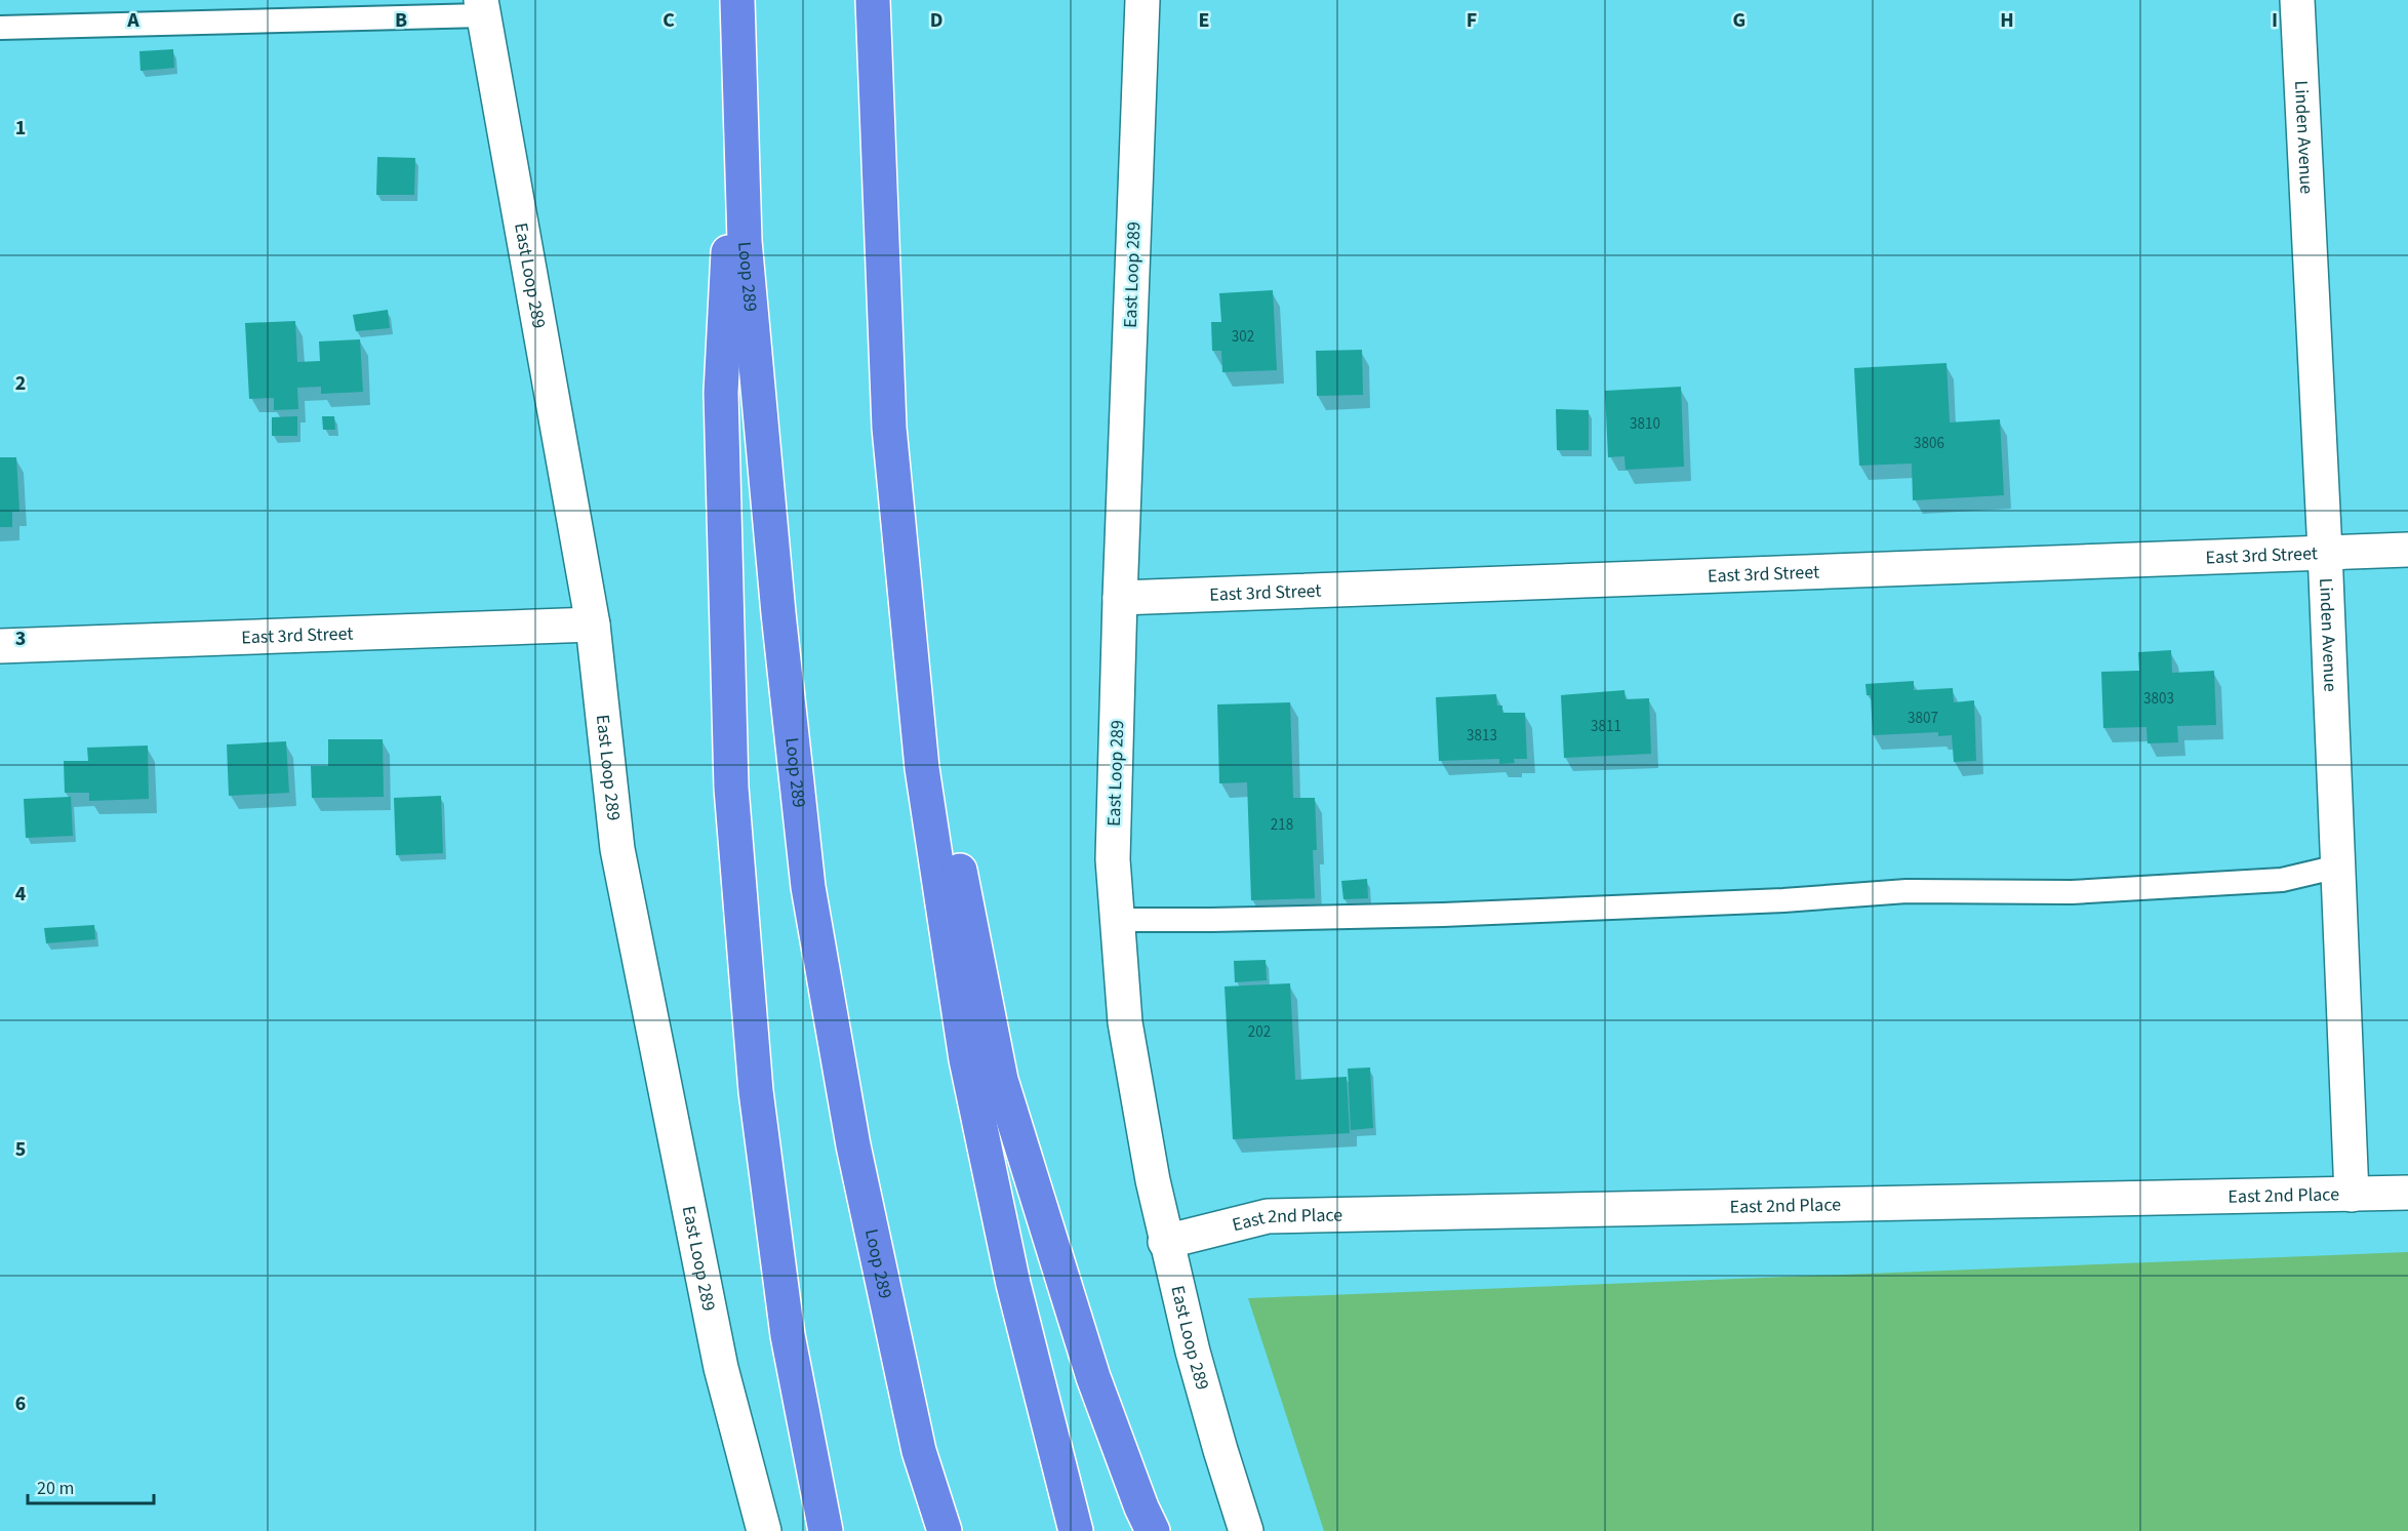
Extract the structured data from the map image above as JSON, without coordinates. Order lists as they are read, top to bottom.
{
  "streets": {
    "highway": ["Loop 289"],
    "street": [
      "Linden Avenue",
      "East Loop 289",
      "East 3rd Street",
      "East 2nd Place"
    ]
  },
  "crossings": [
    ["Linden Avenue", "East 3rd Street"],
    ["Linden Avenue", "East 2nd Place"],
    ["East Loop 289", "East 3rd Street"],
    ["East Loop 289", "East 2nd Place"]
  ],
  "house_numbers": [
    "302",
    "3810",
    "3806",
    "3803",
    "3807",
    "3811",
    "3813",
    "218",
    "202"
  ],
  "scale_bar": "20 m",
  "grid": {
    "columns": [
      "A",
      "B",
      "C",
      "D",
      "E",
      "F",
      "G",
      "H",
      "I"
    ],
    "rows": [
      "1",
      "2",
      "3",
      "4",
      "5",
      "6"
    ]
  }
}
